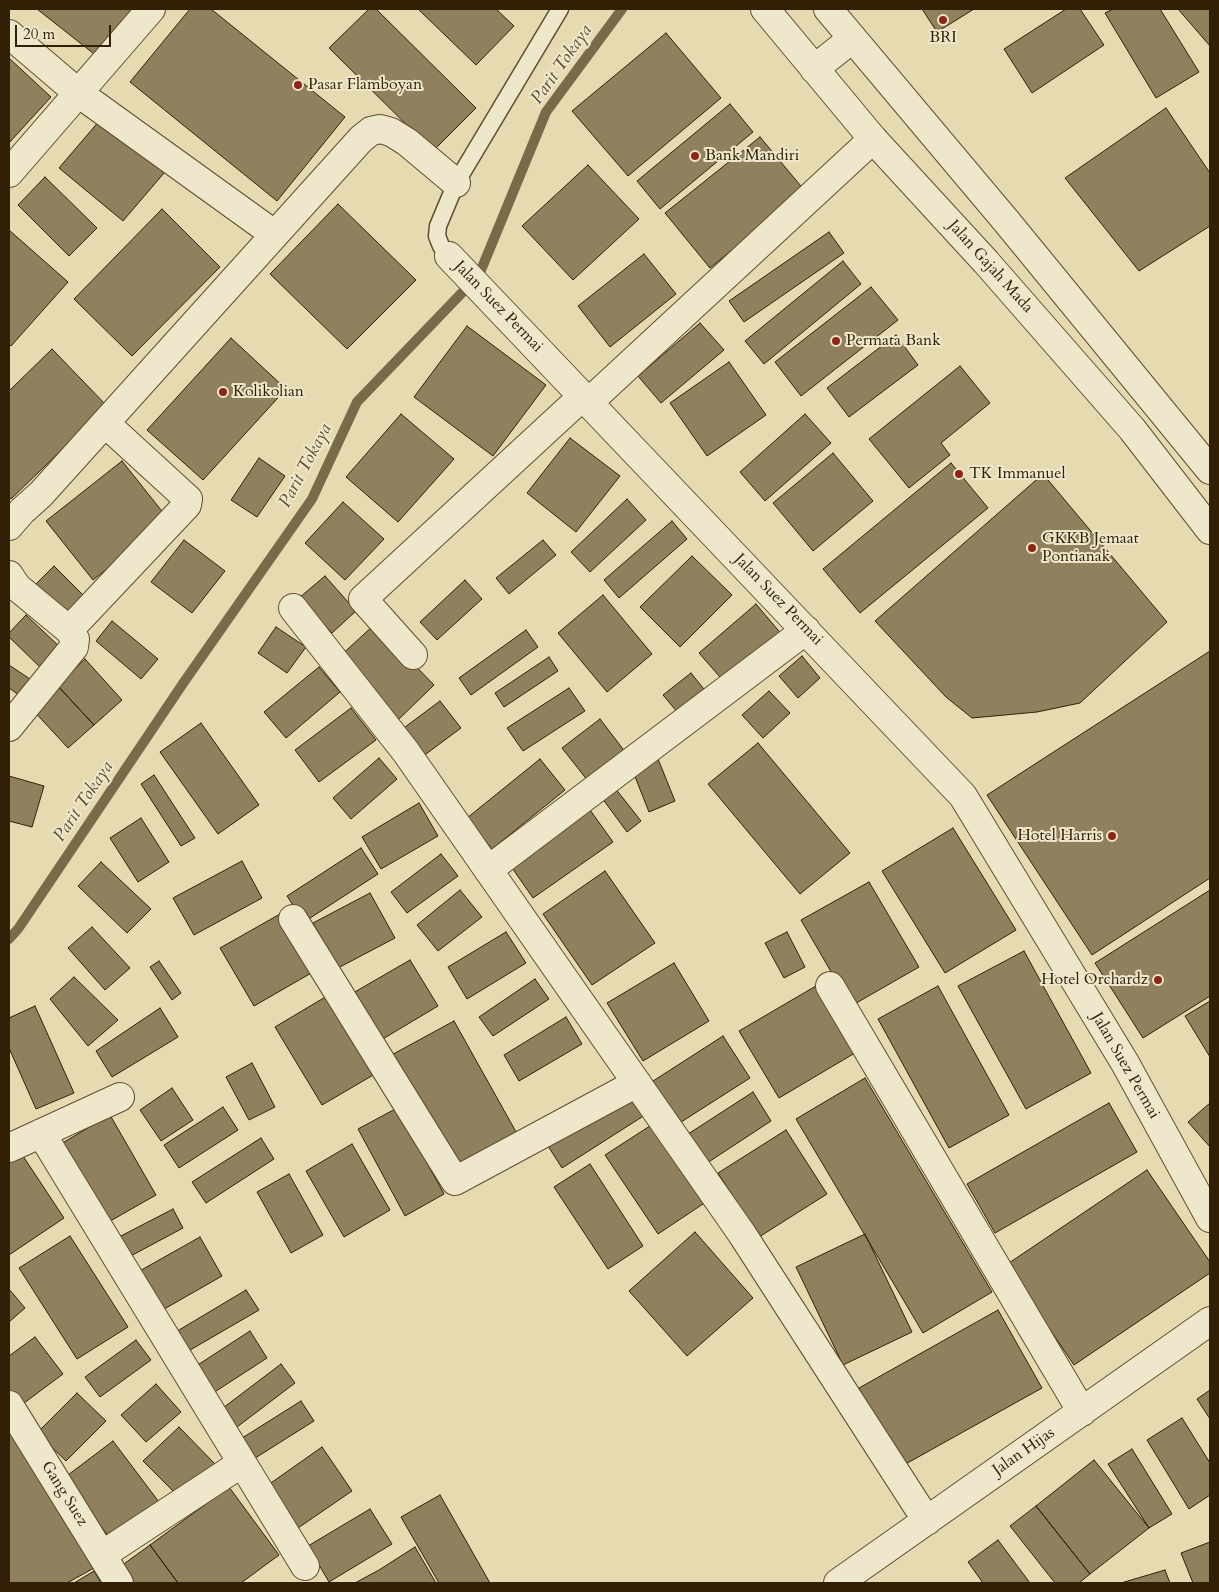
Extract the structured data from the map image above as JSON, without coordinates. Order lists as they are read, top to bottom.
{
  "streets": {
    "street": [
      "Jalan Gajah Mada",
      "Jalan Suez Permai",
      "Jalan Hijas",
      "Gang Suez"
    ]
  },
  "water": ["Parit Tokaya"],
  "places": [
    "BRI",
    "Pasar Flamboyan",
    "Bank Mandiri",
    "Permata Bank",
    "Kolikolian",
    "TK Immanuel",
    "GKKB Jemaat Pontianak",
    "Hotel Harris",
    "Hotel Orchardz"
  ],
  "scale_bar": "20 m"
}
